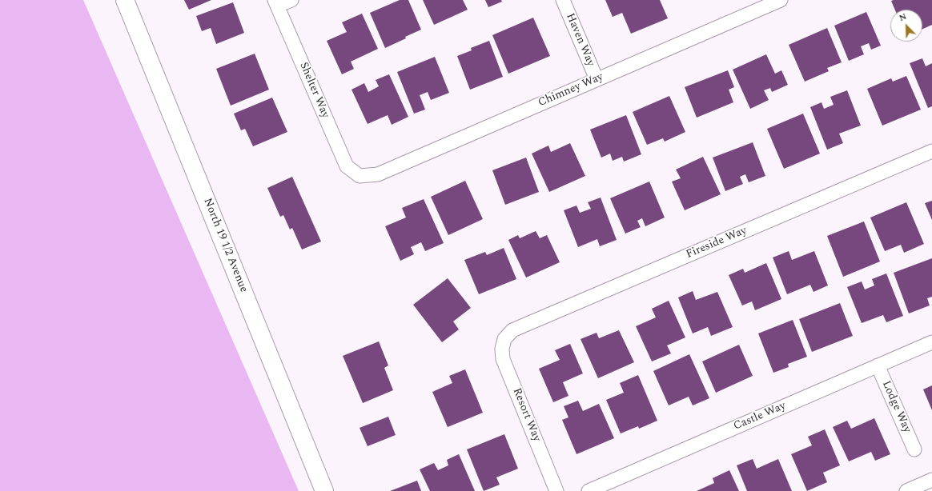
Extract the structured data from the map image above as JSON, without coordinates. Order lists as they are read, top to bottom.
{
  "streets": {
    "main road": ["North 19 1/2 Avenue"],
    "street": [
      "Haven Way",
      "Shelter Way",
      "Chimney Way",
      "Fireside Way",
      "Lodge Way",
      "Resort Way",
      "Castle Way"
    ]
  },
  "crossings": [
    ["Haven Way", "Chimney Way"],
    ["Shelter Way", "Chimney Way"],
    ["Fireside Way", "Resort Way"],
    ["Lodge Way", "Castle Way"]
  ],
  "north": "top left"
}
